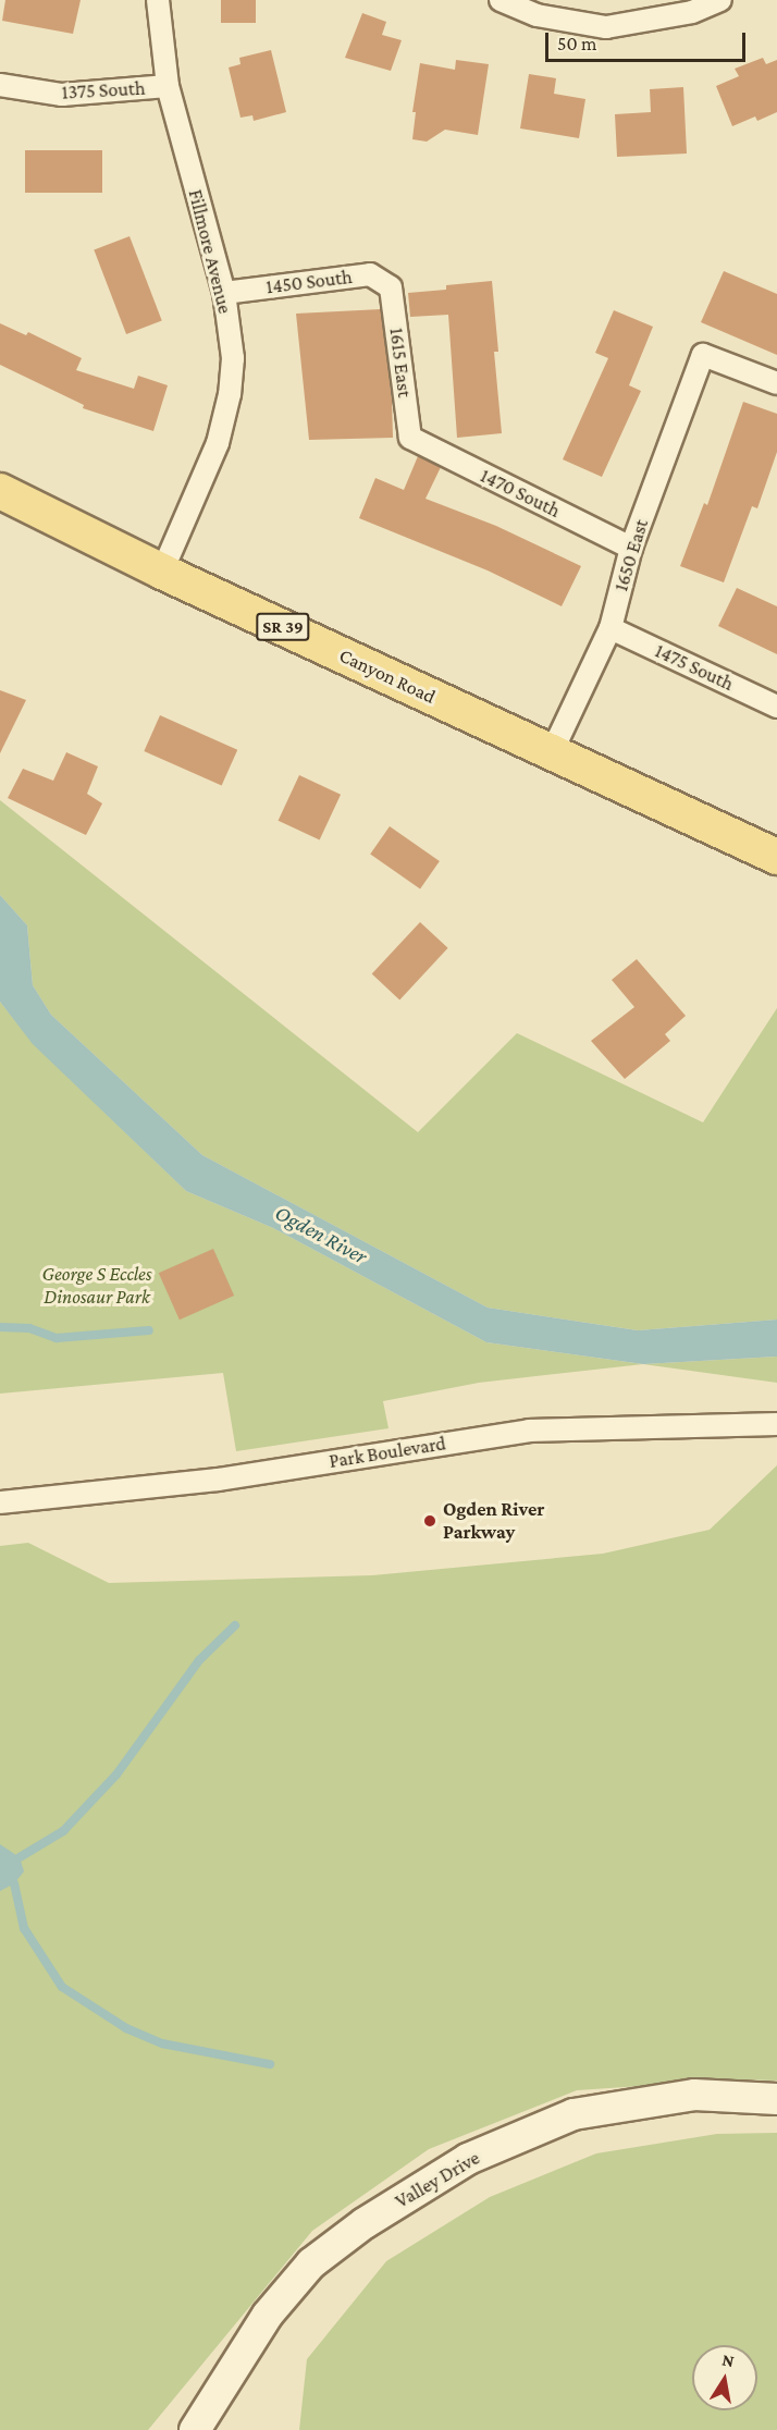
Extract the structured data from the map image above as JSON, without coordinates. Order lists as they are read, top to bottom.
{
  "streets": {
    "main road": ["SR 39", "Canyon Road"],
    "street": [
      "1375 South",
      "Fillmore Avenue",
      "1450 South",
      "1615 East",
      "1470 South",
      "1650 East",
      "1475 South",
      "Park Boulevard",
      "Valley Drive"
    ]
  },
  "crossings": [
    ["1375 South", "Fillmore Avenue"],
    ["Fillmore Avenue", "1450 South"],
    ["Fillmore Avenue", "Canyon Road"],
    ["1450 South", "1615 East"],
    ["1615 East", "1470 South"],
    ["1470 South", "1650 East"],
    ["1650 East", "1475 South"],
    ["1650 East", "Canyon Road"]
  ],
  "water": ["Ogden River"],
  "parks": ["George S Eccles Dinosaur Park"],
  "places": ["Ogden River Parkway"],
  "scale_bar": "50 m",
  "north": "top"
}
